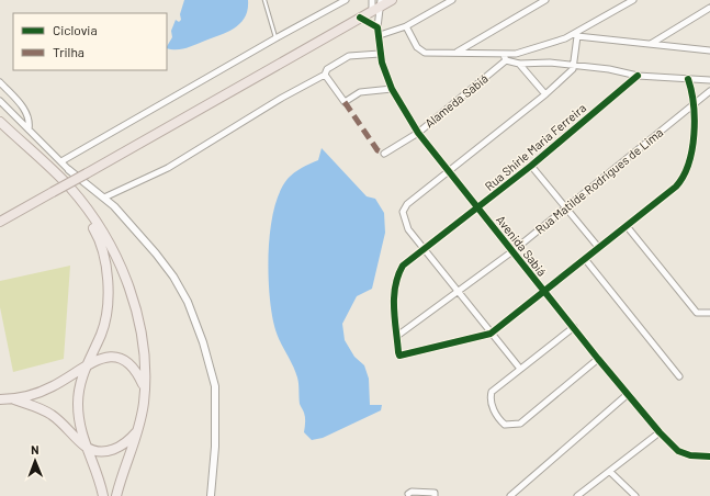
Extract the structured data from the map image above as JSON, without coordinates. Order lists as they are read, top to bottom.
{
  "streets": {
    "street": [
      "Alameda Sabiá",
      "Rua Shirle Maria Ferreira",
      "Rua Matilde Rodrigues de Lima",
      "Avenida Sabiá"
    ]
  },
  "crossings": [
    ["Alameda Sabiá", "Avenida Sabiá"],
    ["Rua Shirle Maria Ferreira", "Rua Matilde Rodrigues de Lima"],
    ["Rua Shirle Maria Ferreira", "Avenida Sabiá"],
    ["Rua Matilde Rodrigues de Lima", "Avenida Sabiá"]
  ],
  "legend": ["Ciclovia", "Trilha"],
  "north": "top"
}
